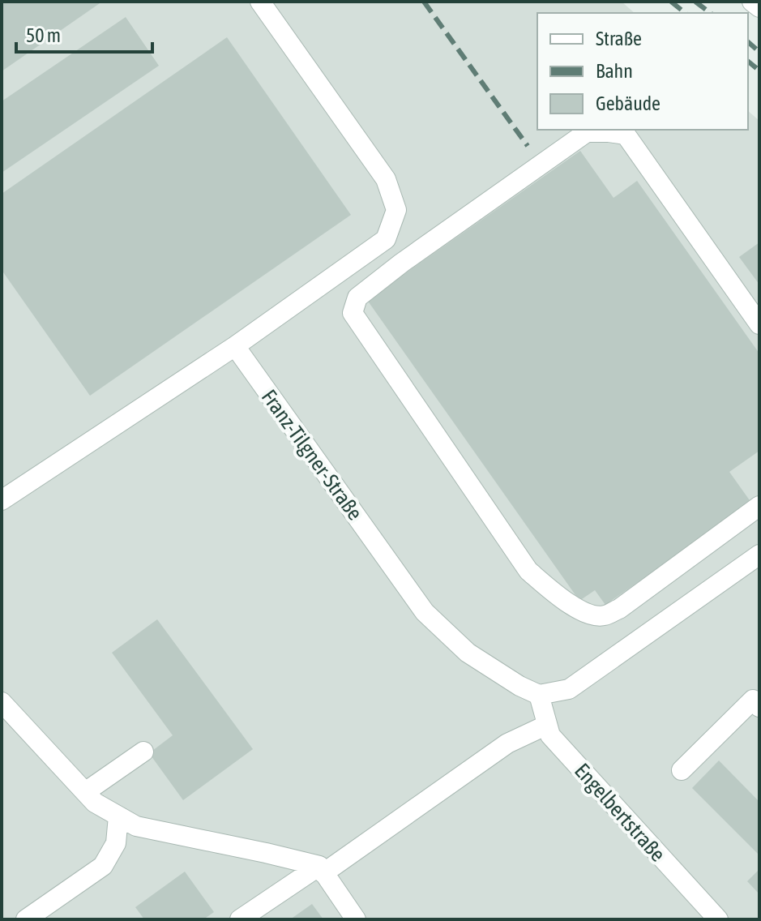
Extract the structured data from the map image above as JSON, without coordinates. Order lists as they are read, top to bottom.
{
  "streets": {
    "street": ["Franz-Tilgner-Straße", "Engelbertstraße"]
  },
  "crossings": [
    ["Franz-Tilgner-Straße", "Engelbertstraße"]
  ],
  "legend": ["Straße", "Bahn", "Gebäude"],
  "scale_bar": "50 m"
}
